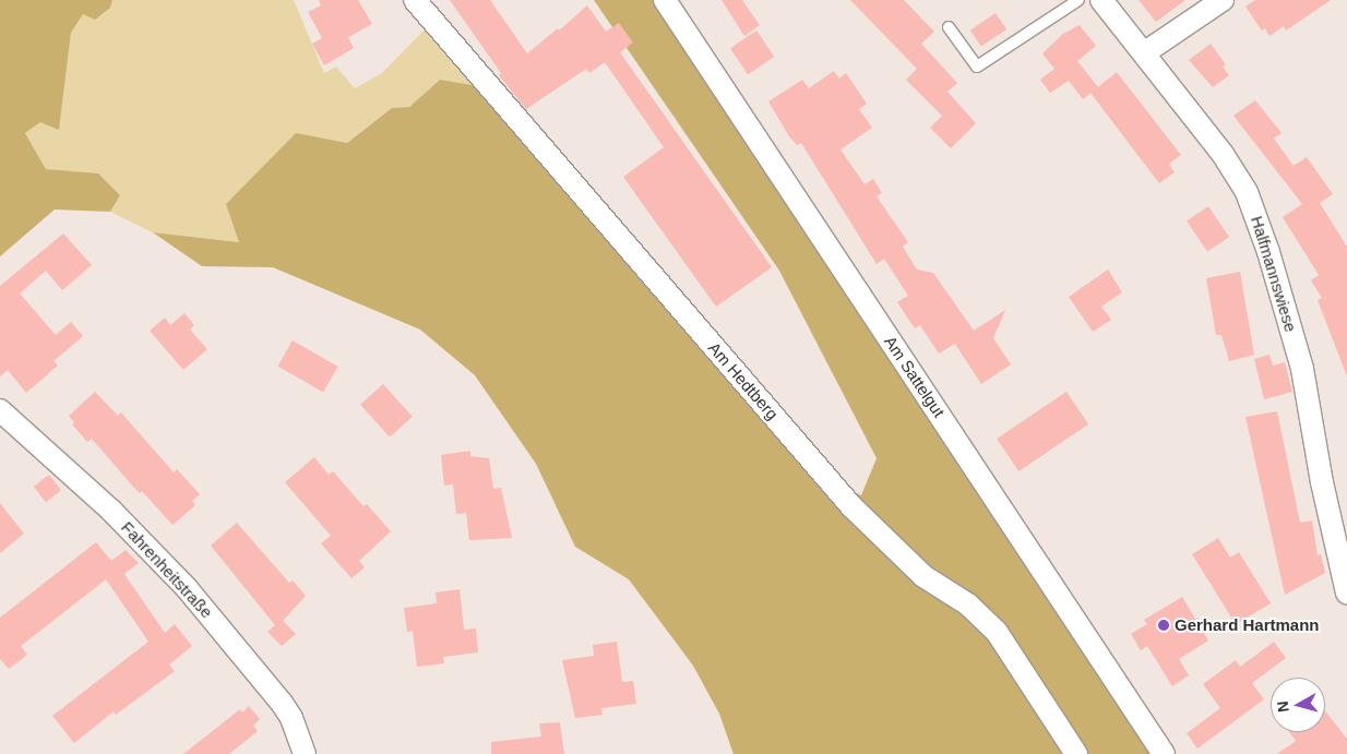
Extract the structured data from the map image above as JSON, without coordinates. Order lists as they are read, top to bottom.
{
  "streets": {
    "street": [
      "Halfmannswiese",
      "Am Sattelgut",
      "Am Hedtberg",
      "Fahrenheitstraße"
    ]
  },
  "places": ["Gerhard Hartmann"],
  "north": "left"
}
